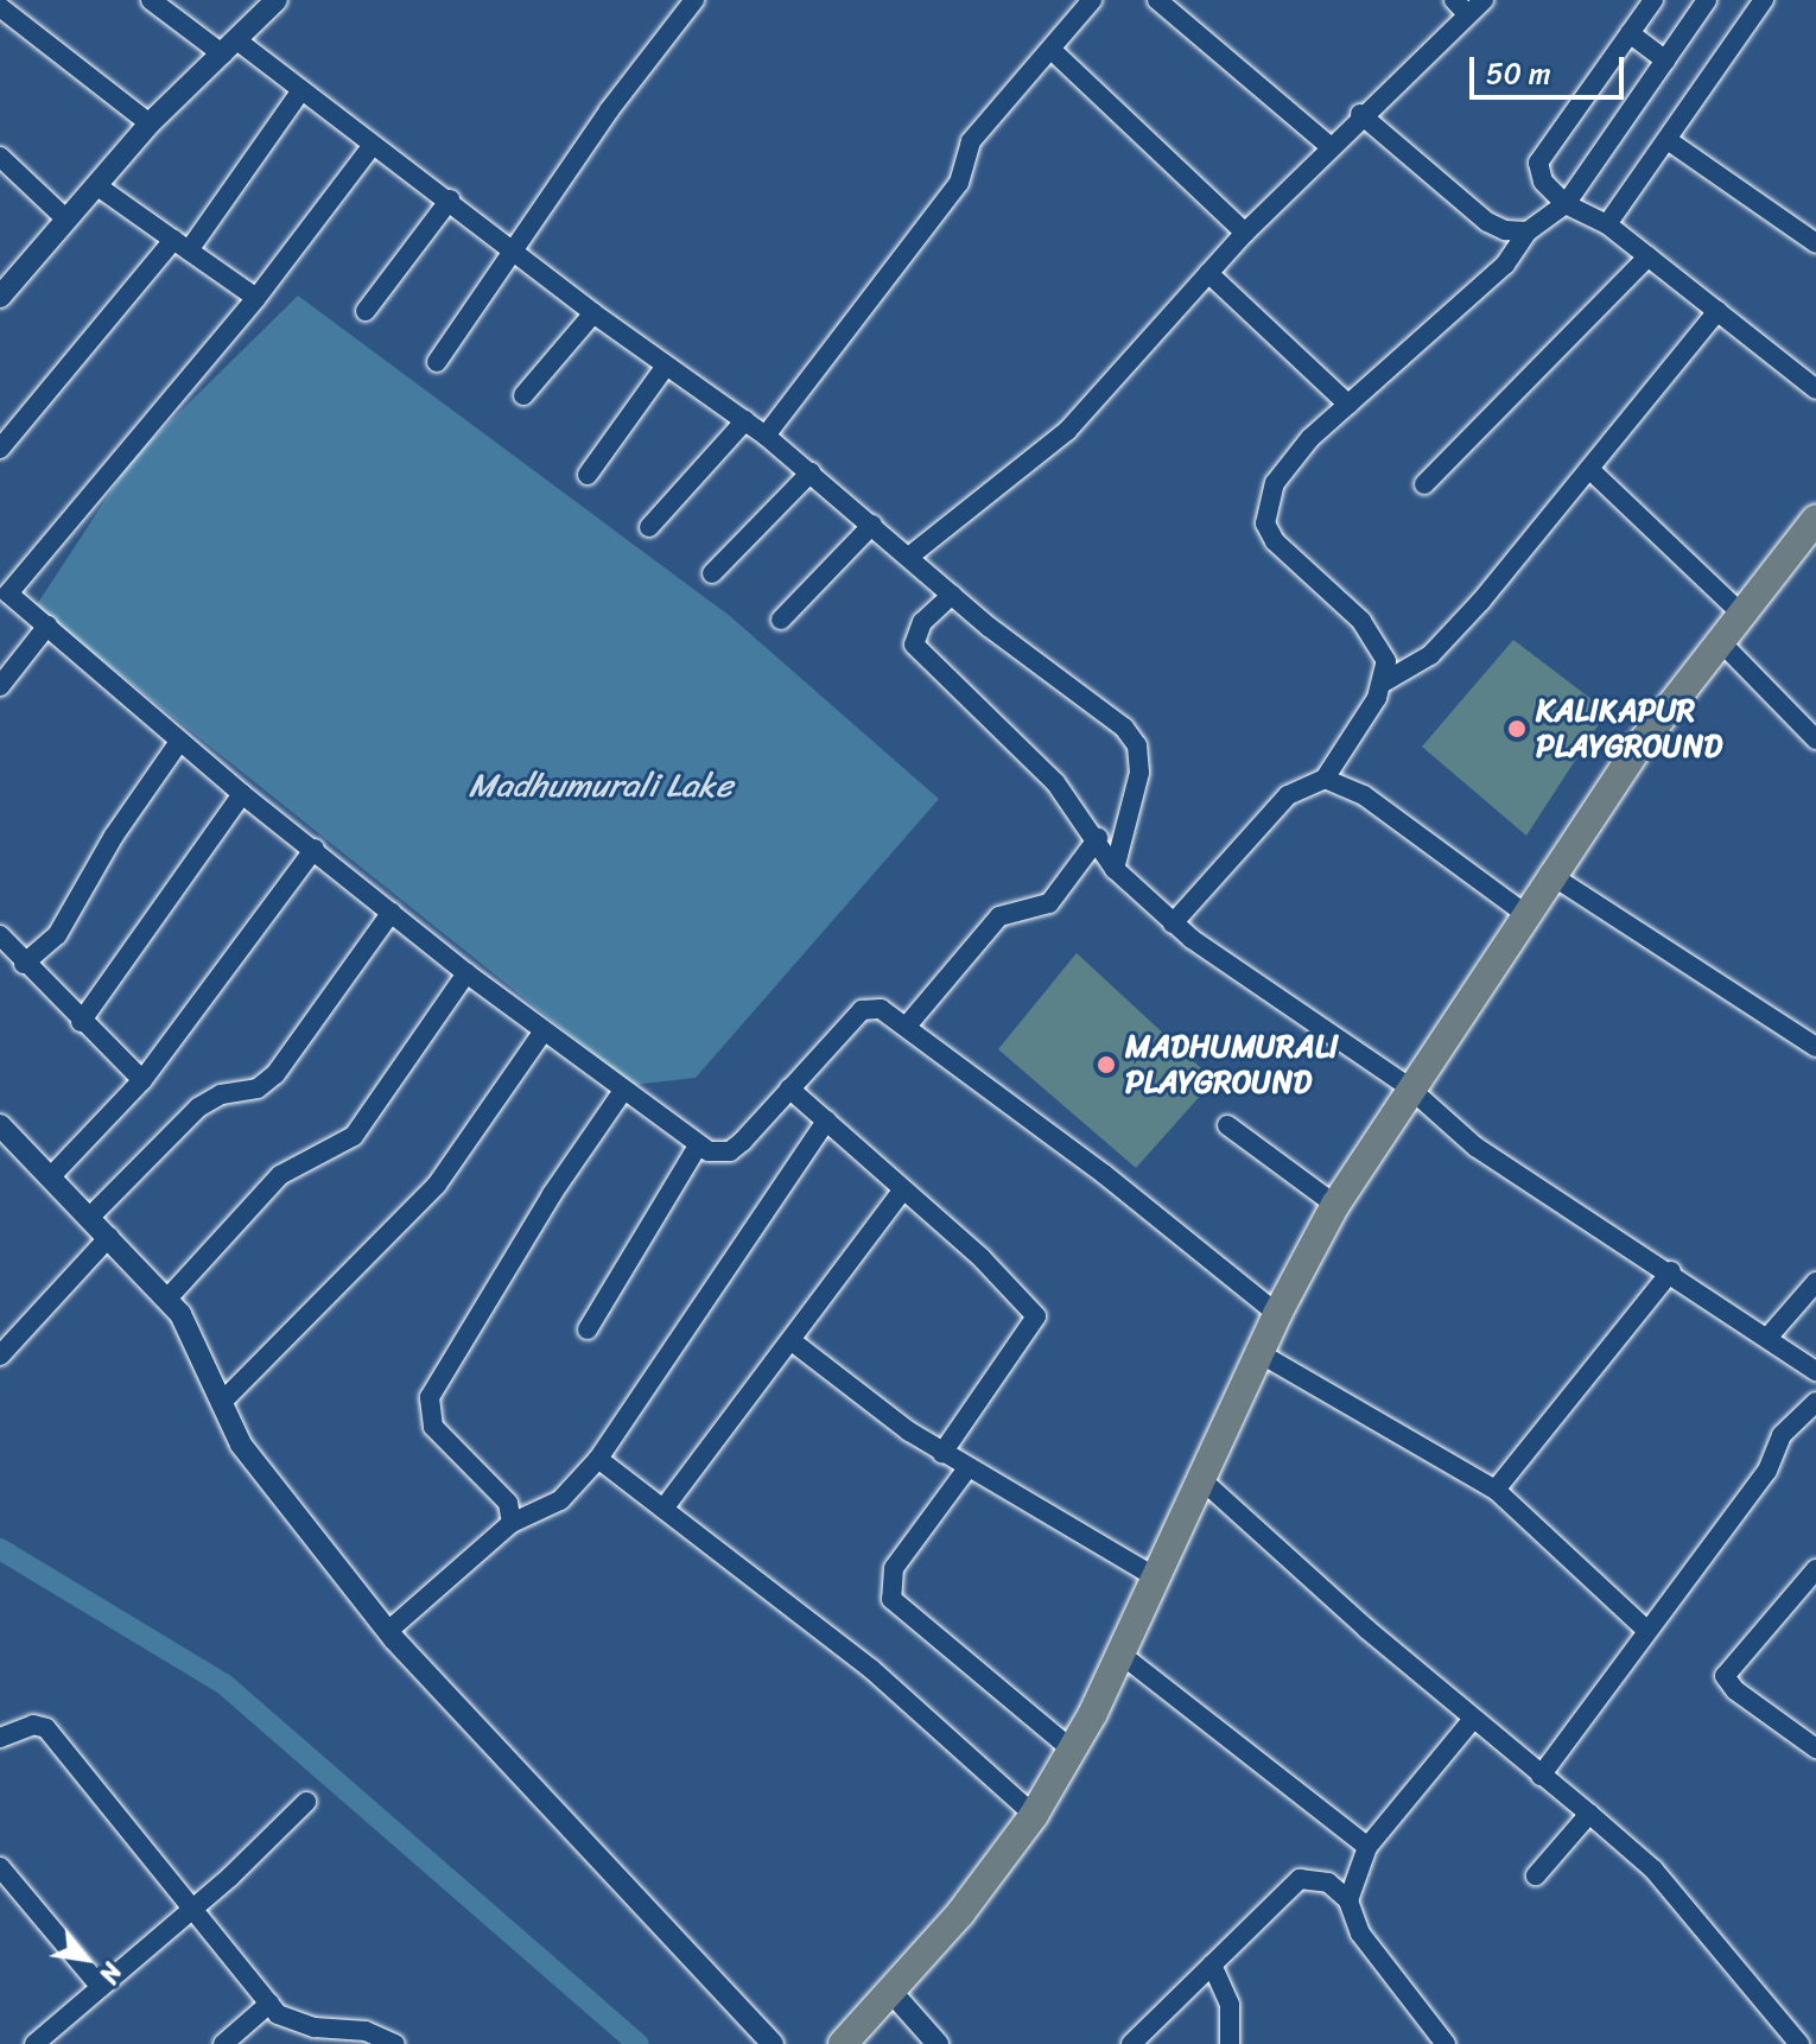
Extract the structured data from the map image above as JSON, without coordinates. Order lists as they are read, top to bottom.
{
  "water": ["Madhumurali Lake"],
  "places": ["KALIKAPUR PLAYGROUND", "MADHUMURALI PLAYGROUND"],
  "scale_bar": "50 m",
  "north": "bottom right"
}
